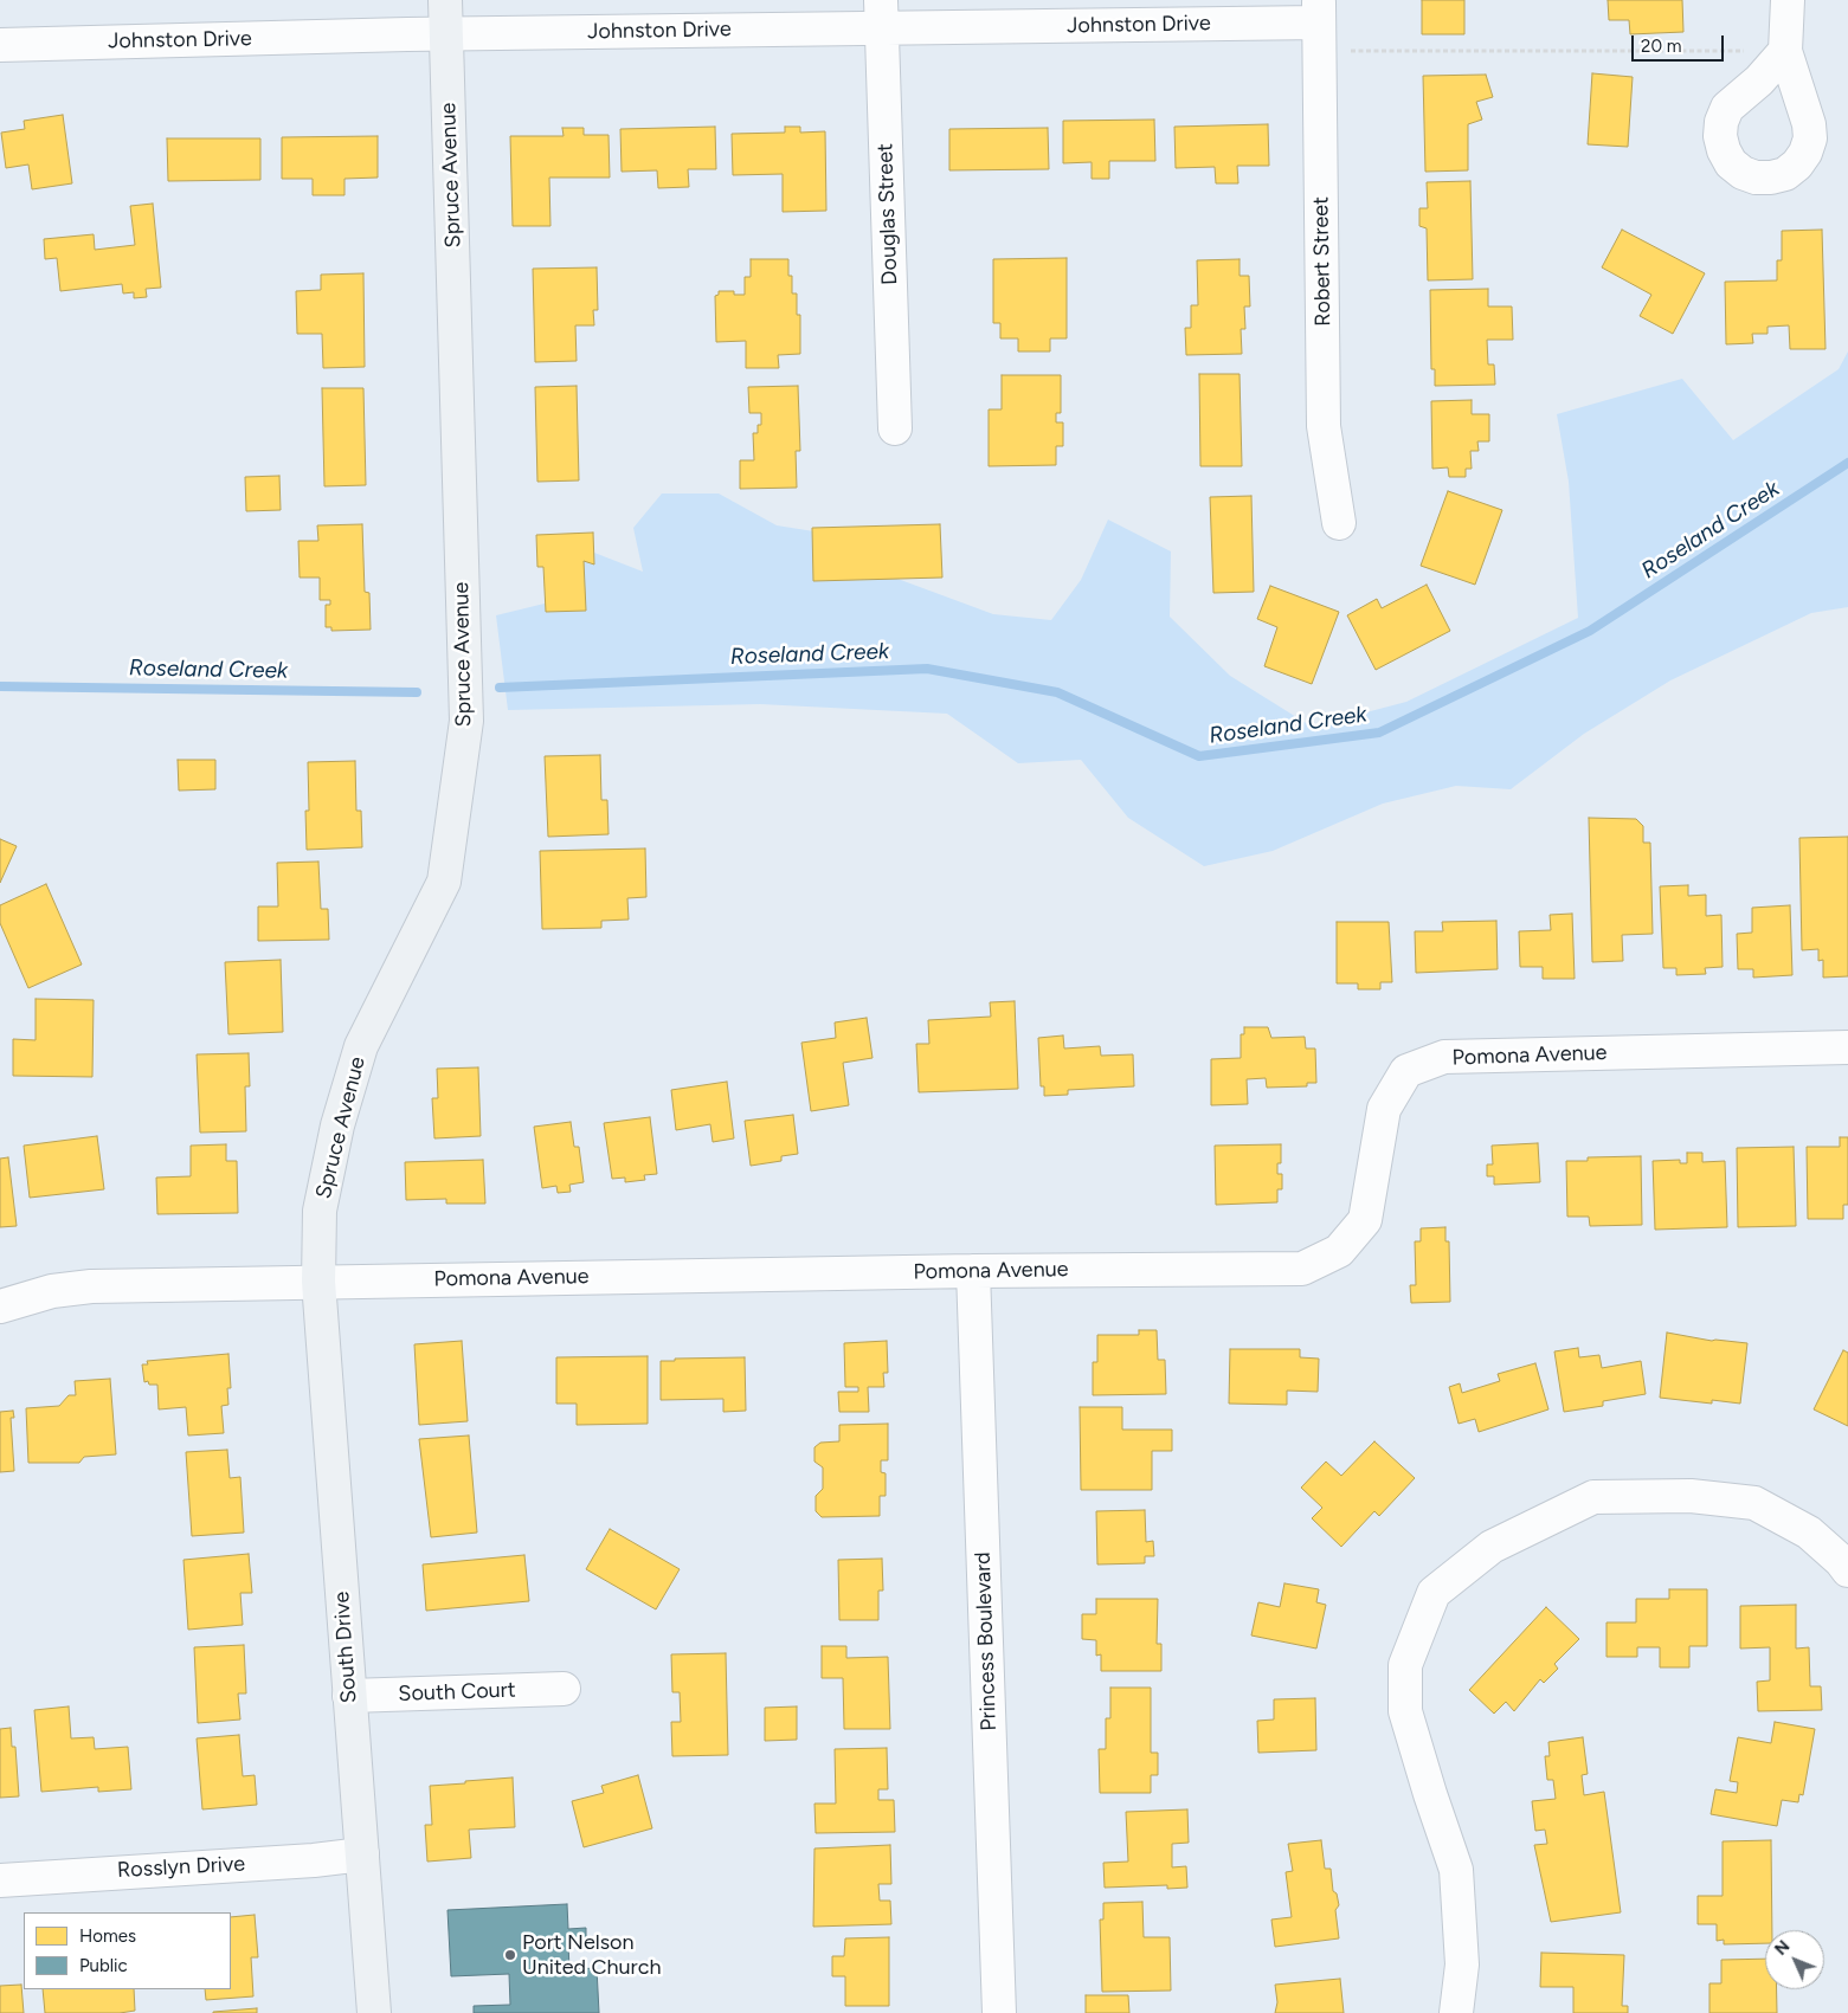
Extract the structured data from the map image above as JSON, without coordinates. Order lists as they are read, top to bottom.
{
  "streets": {
    "street": [
      "Johnston Drive",
      "Spruce Avenue",
      "Douglas Street",
      "Robert Street",
      "Pomona Avenue",
      "Princess Boulevard",
      "South Drive",
      "South Court",
      "Rosslyn Drive"
    ]
  },
  "crossings": [
    ["Johnston Drive", "Spruce Avenue"],
    ["Johnston Drive", "Douglas Street"],
    ["Johnston Drive", "Robert Street"],
    ["Spruce Avenue", "Pomona Avenue"],
    ["Spruce Avenue", "South Drive"],
    ["Pomona Avenue", "Princess Boulevard"],
    ["Pomona Avenue", "South Drive"],
    ["South Drive", "South Court"],
    ["South Drive", "Rosslyn Drive"]
  ],
  "water": ["Roseland Creek"],
  "places": ["Port Nelson United Church"],
  "legend": ["Homes", "Public"],
  "scale_bar": "20 m",
  "north": "top left"
}
